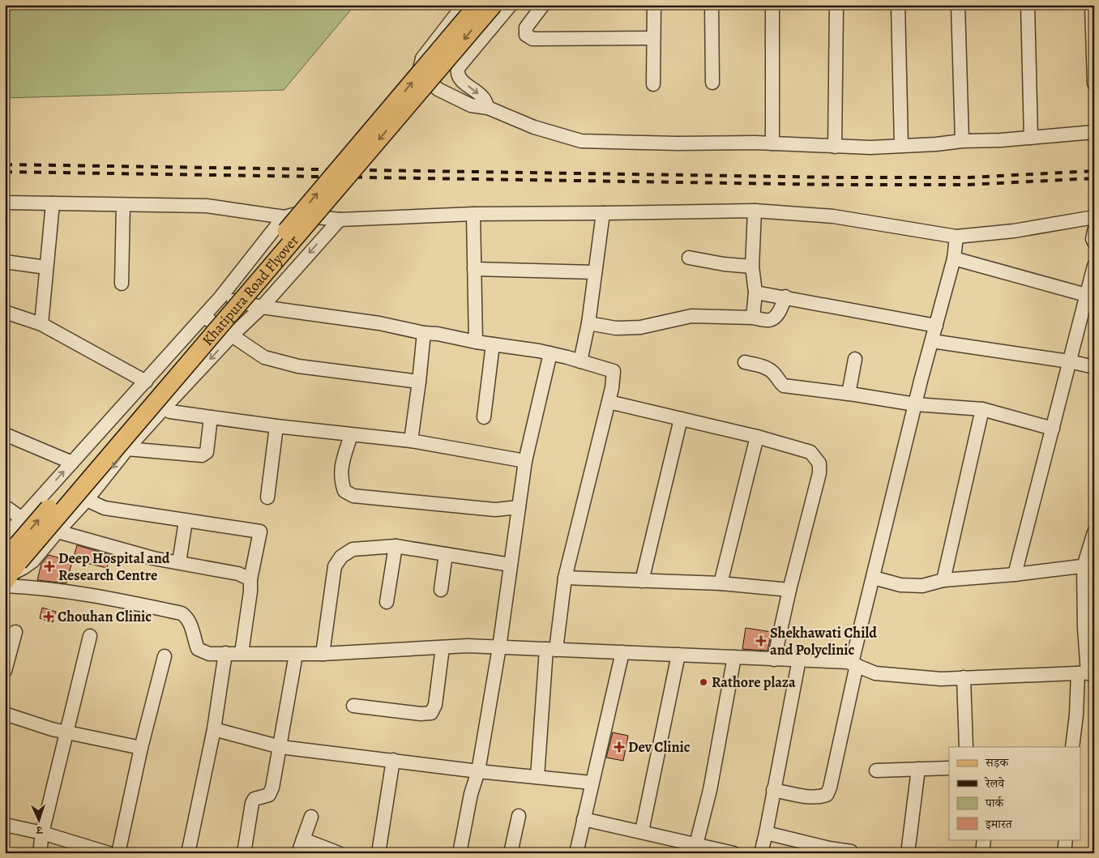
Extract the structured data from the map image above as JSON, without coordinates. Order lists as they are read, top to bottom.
{
  "streets": {
    "main road": ["Khatipura Road Flyover"]
  },
  "places": {
    "health": [
      "Deep Hospital and Research Centre",
      "Chouhan Clinic",
      "Shekhawati Child and Polyclinic",
      "Dev Clinic"
    ],
    "other": ["Rathore plaza"]
  },
  "legend": [
    "सड़क",
    "रेलवे",
    "पार्क",
    "इमारत"
  ],
  "north": "bottom"
}
